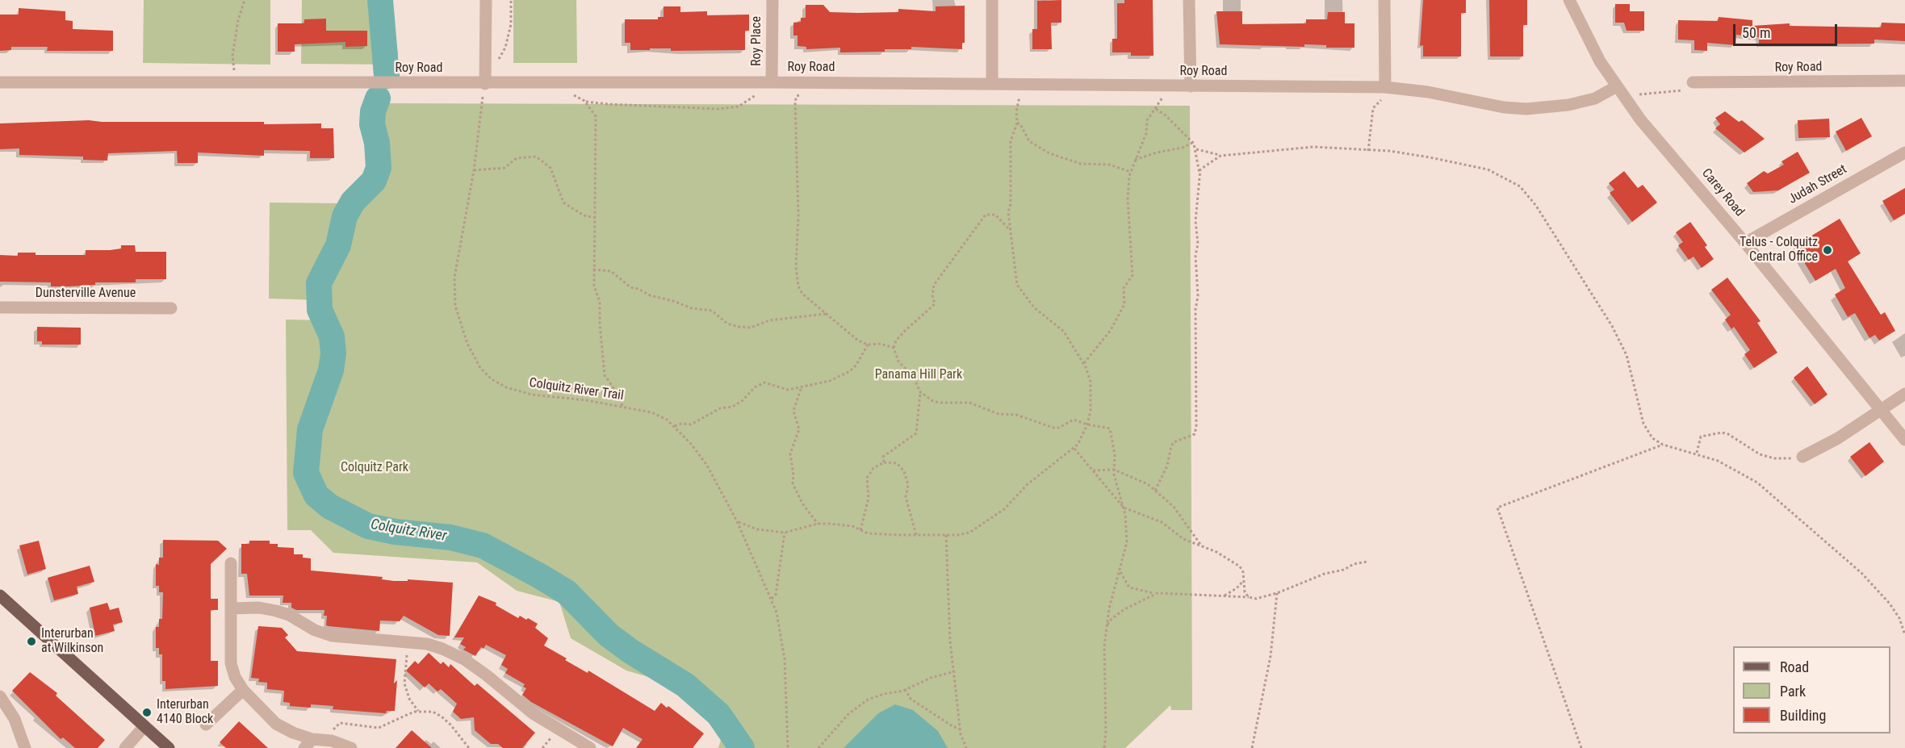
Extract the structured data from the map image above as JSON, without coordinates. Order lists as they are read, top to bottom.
{
  "streets": {
    "street": [
      "Roy Place",
      "Roy Road",
      "Judah Street",
      "Carey Road",
      "Dunsterville Avenue"
    ],
    "path": ["Colquitz River Trail"]
  },
  "crossings": [
    ["Roy Place", "Roy Road"],
    ["Roy Road", "Carey Road"],
    ["Roy Road", "Colquitz River Trail"],
    ["Judah Street", "Carey Road"]
  ],
  "water": ["Colquitz River"],
  "parks": ["Panama Hill Park", "Colquitz Park"],
  "places": ["Telus - Colquitz Central Office", "Interurban at Wilkinson", "Interurban 4140 Block"],
  "legend": ["Road", "Park", "Building"],
  "scale_bar": "50 m"
}
